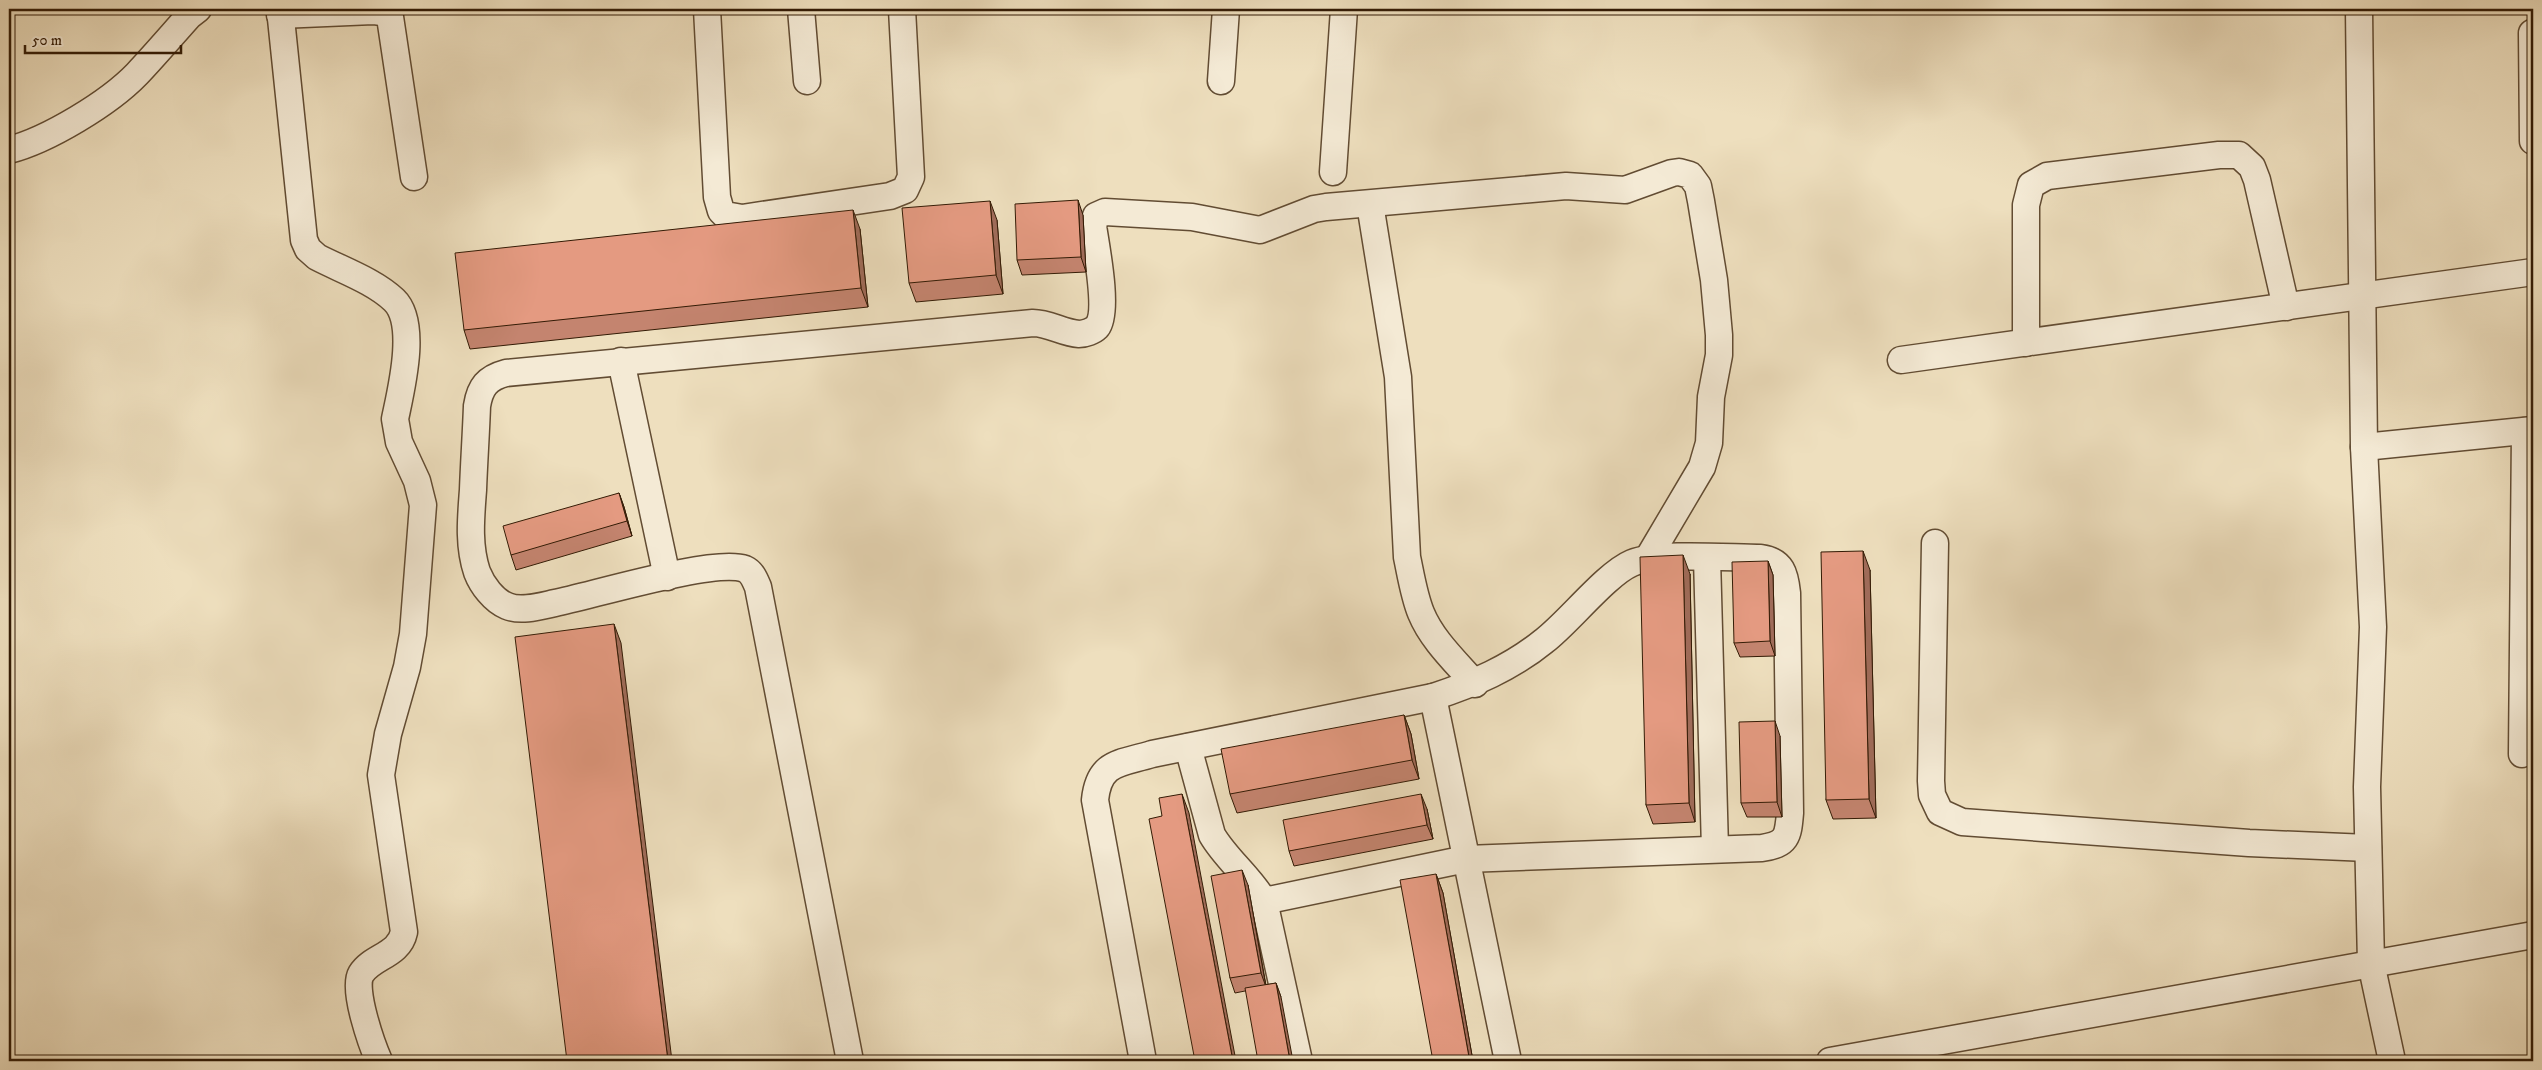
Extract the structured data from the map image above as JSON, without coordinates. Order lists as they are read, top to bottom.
{
  "scale_bar": "50 m"
}
